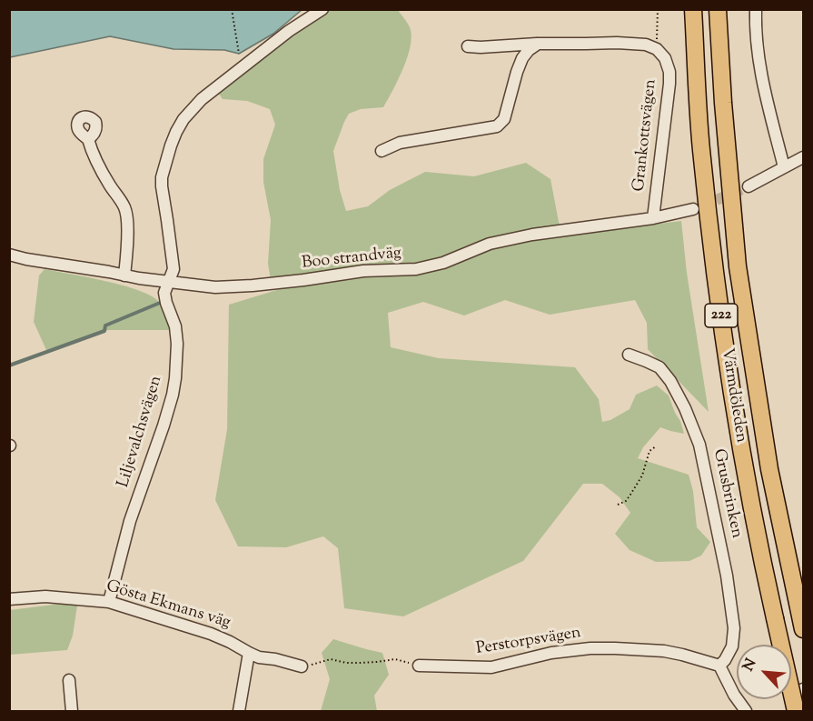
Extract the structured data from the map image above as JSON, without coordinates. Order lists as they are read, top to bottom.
{
  "streets": {
    "highway": ["222", "Värmdöleden"],
    "street": [
      "Grankottsvägen",
      "Boo strandväg",
      "Liljevalchsvägen",
      "Grusbrinken",
      "Gösta Ekmans väg",
      "Perstorpsvägen"
    ]
  },
  "crossings": [
    ["Grankottsvägen", "Boo strandväg"],
    ["Boo strandväg", "Liljevalchsvägen"],
    ["Liljevalchsvägen", "Gösta Ekmans väg"],
    ["Grusbrinken", "Perstorpsvägen"]
  ],
  "north": "top left"
}
